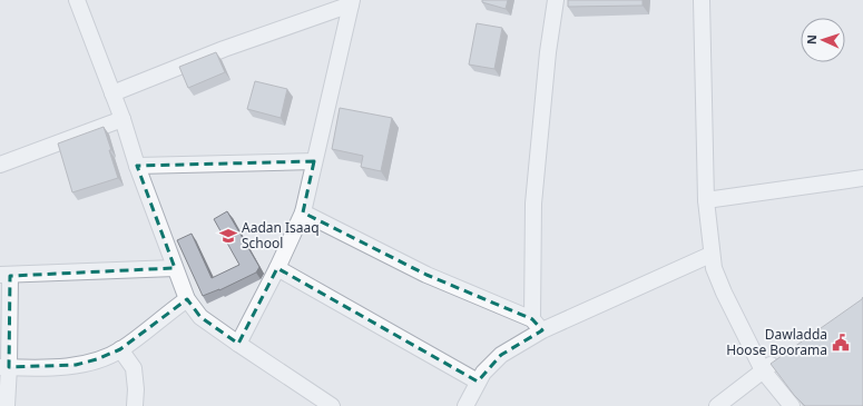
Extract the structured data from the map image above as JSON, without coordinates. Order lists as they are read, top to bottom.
{
  "places": {
    "school or university": ["Aadan Isaaq School"],
    "public building": ["Dawladda Hoose Boorama"]
  },
  "north": "left"
}
